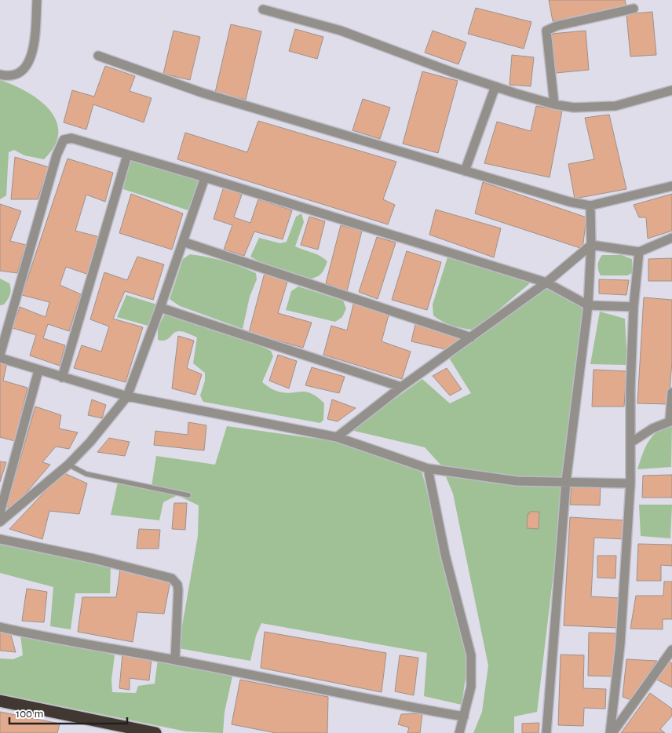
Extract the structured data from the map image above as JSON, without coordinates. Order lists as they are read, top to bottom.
{
  "scale_bar": "100 m"
}
